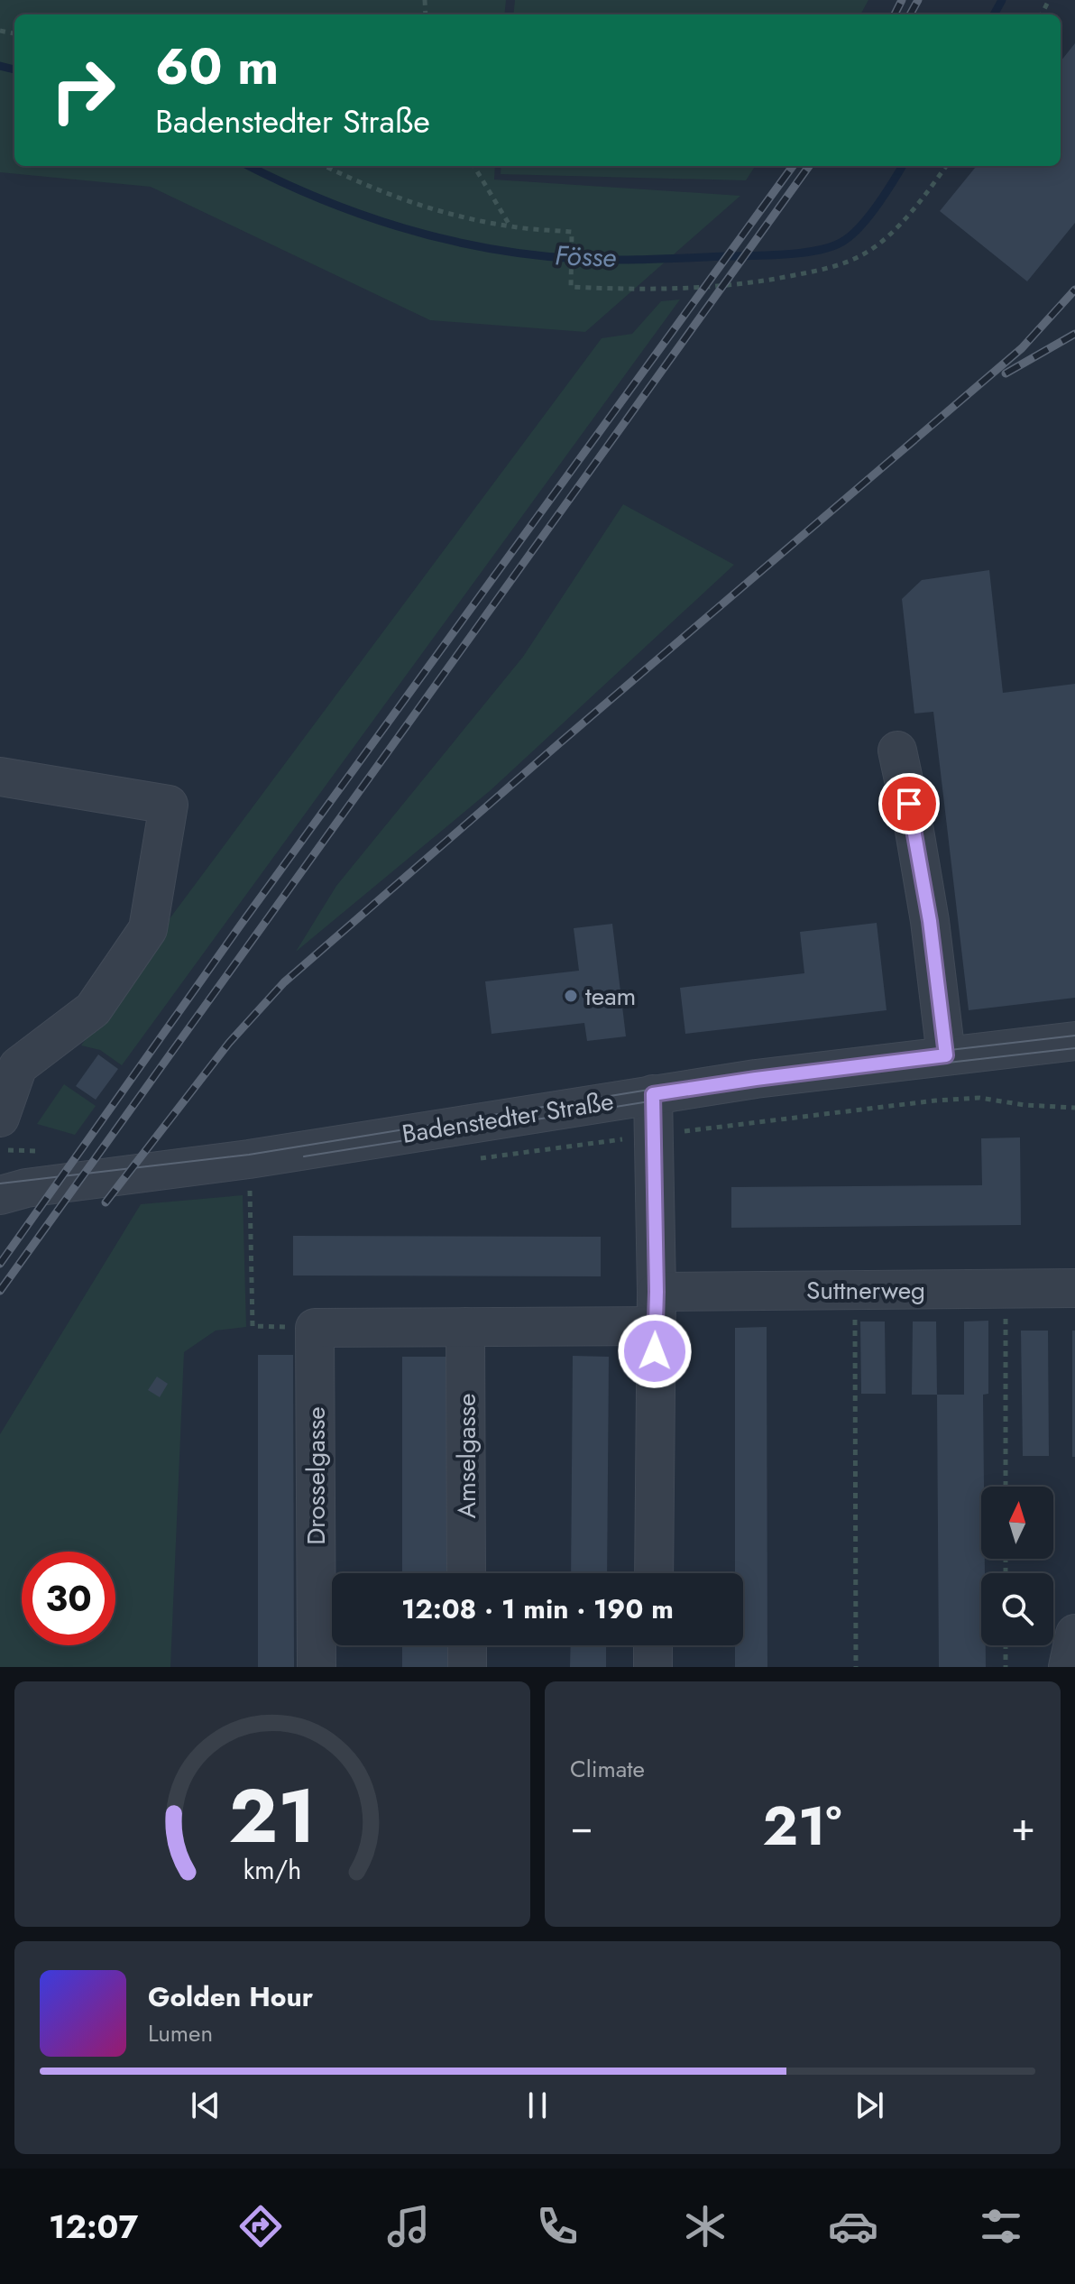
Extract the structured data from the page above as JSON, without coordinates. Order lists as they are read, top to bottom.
{
  "streets": {
    "street": [
      "Badenstedter Straße",
      "Suttnerweg",
      "Amselgasse",
      "Drosselgasse"
    ]
  },
  "crossings": [
    ["Suttnerweg", "Amselgasse"],
    ["Suttnerweg", "Drosselgasse"]
  ],
  "water": ["Fösse"],
  "places": ["team"],
  "north": "top",
  "page": {
    "turn": ["60 m", "Badenstedter Straße"],
    "limit": "30",
    "trip": "12:08 · 1 min · 190 m",
    "tile": "Climate",
    "heat": ["−", "21°", "+"],
    "song": ["Golden Hour", "Lumen"],
    "tabs": "12:07",
    "gauge": ["21", "km/h"]
  }
}
